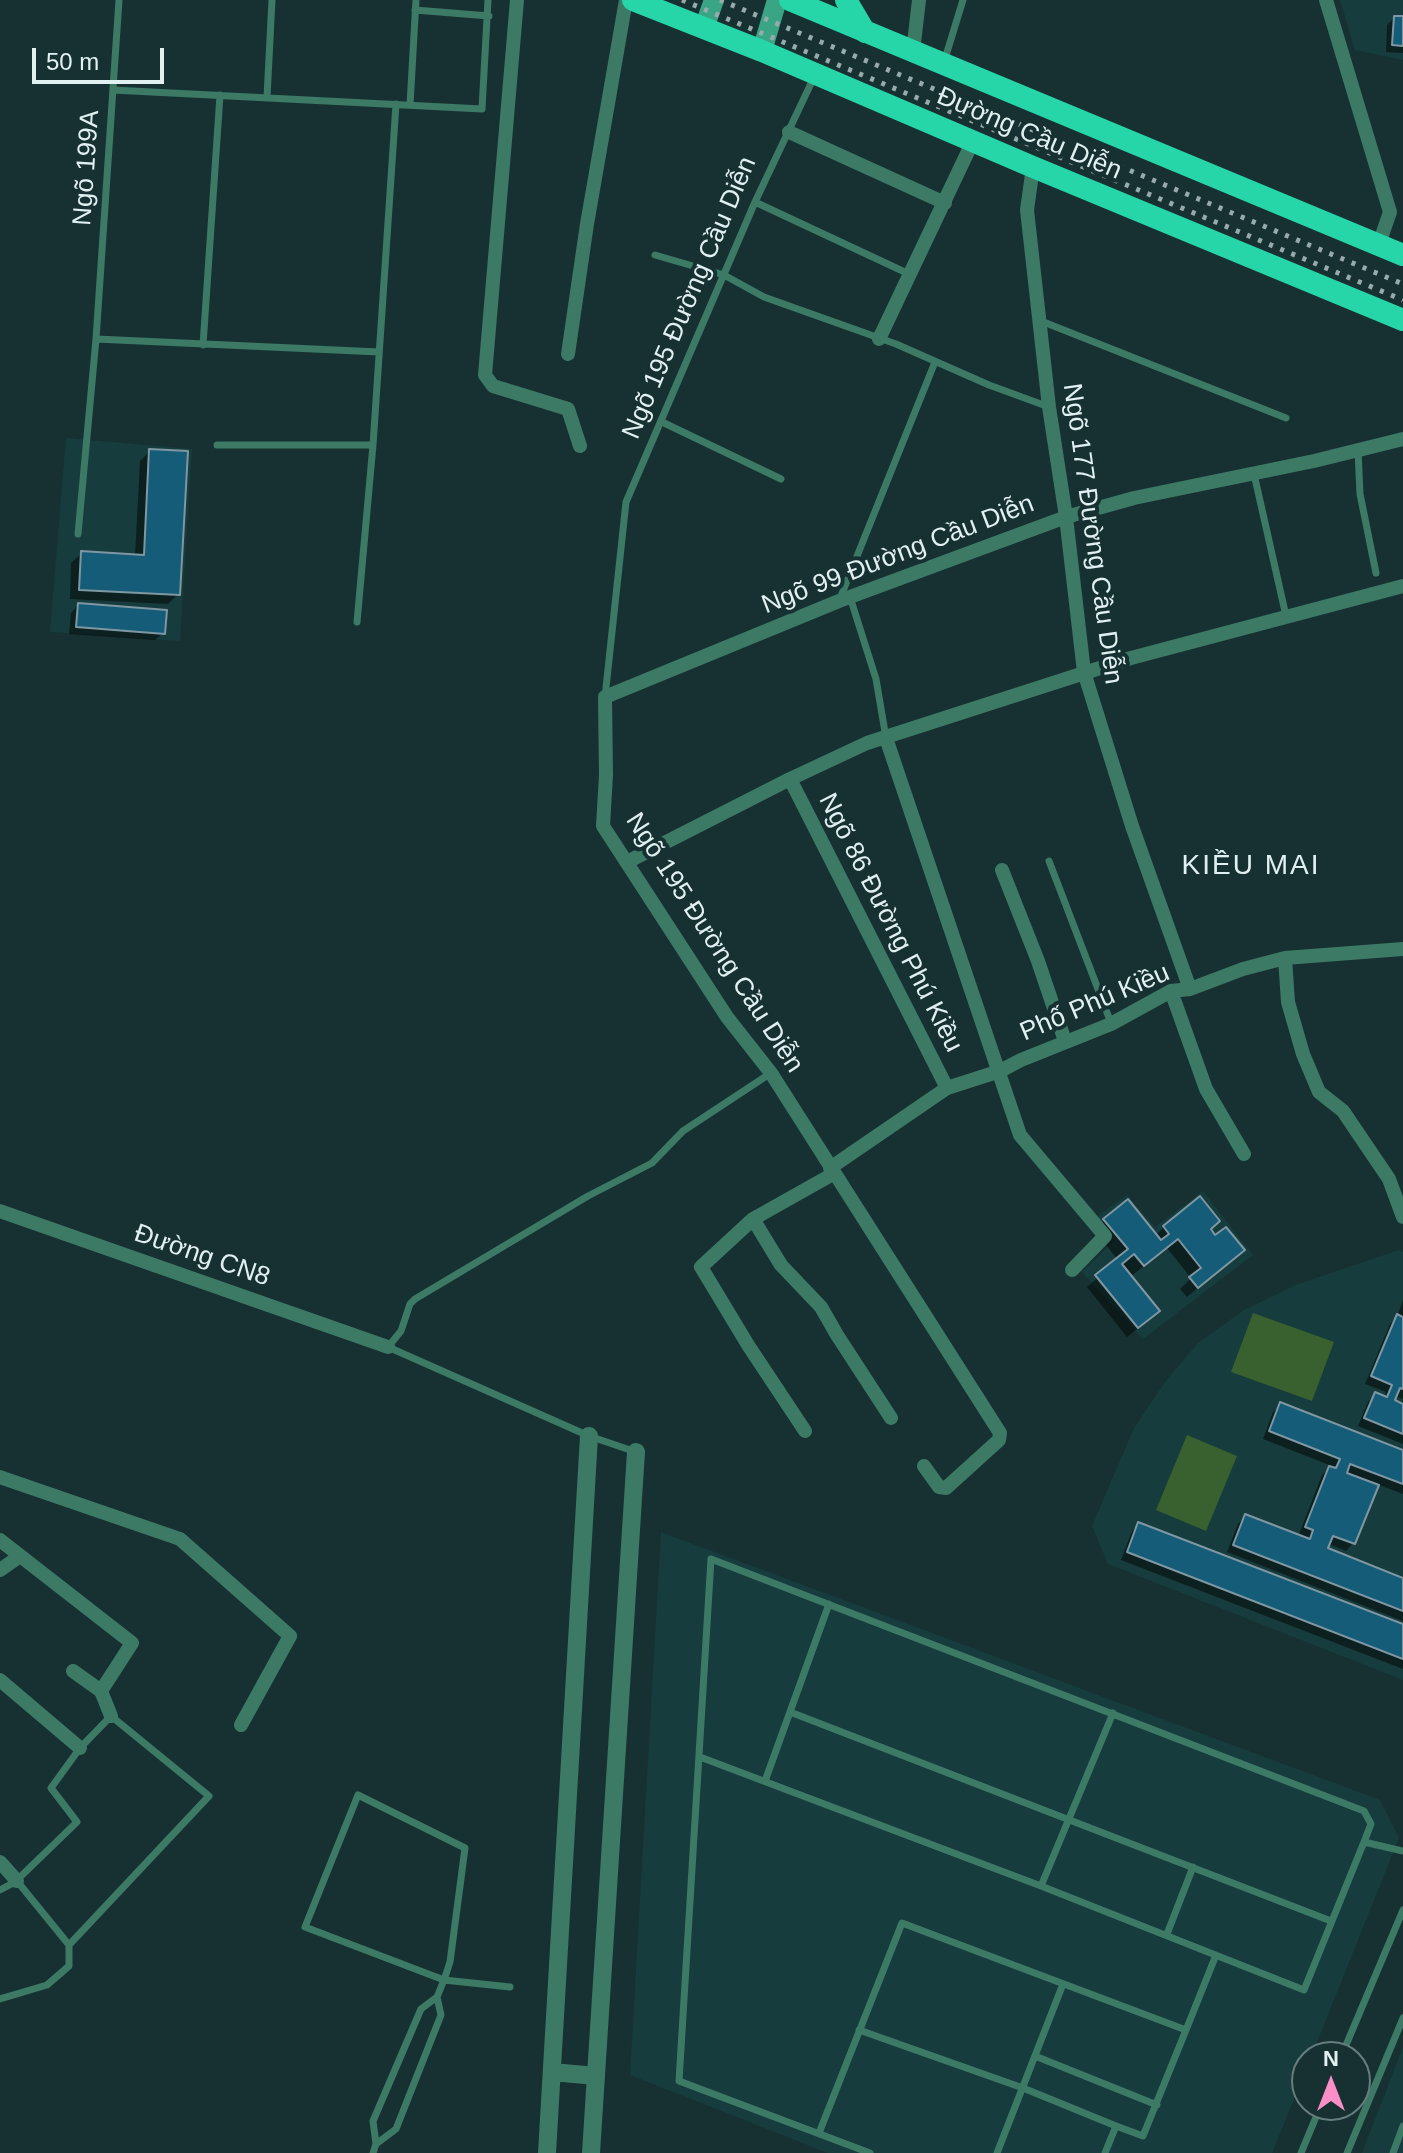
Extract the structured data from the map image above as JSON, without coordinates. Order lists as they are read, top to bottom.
{
  "streets": {
    "highway": ["Đường Cầu Diễn"],
    "street": [
      "Ngõ 195 Đường Cầu Diễn",
      "Ngõ 177 Đường Cầu Diễn",
      "Ngõ 99 Đường Cầu Diễn",
      "Ngõ 86 Đường Phú Kiều",
      "Phố Phú Kiều",
      "Đường CN8"
    ],
    "lane": ["Ngõ 199A"]
  },
  "crossings": [
    ["Đường Cầu Diễn", "Ngõ 195 Đường Cầu Diễn"],
    ["Đường Cầu Diễn", "Ngõ 177 Đường Cầu Diễn"],
    ["Ngõ 195 Đường Cầu Diễn", "Ngõ 99 Đường Cầu Diễn"],
    ["Ngõ 195 Đường Cầu Diễn", "Phố Phú Kiều"],
    ["Ngõ 177 Đường Cầu Diễn", "Ngõ 99 Đường Cầu Diễn"],
    ["Ngõ 177 Đường Cầu Diễn", "Phố Phú Kiều"],
    ["Ngõ 86 Đường Phú Kiều", "Phố Phú Kiều"]
  ],
  "districts": ["KIỀU MAI"],
  "scale_bar": "50 m",
  "north": "top"
}
